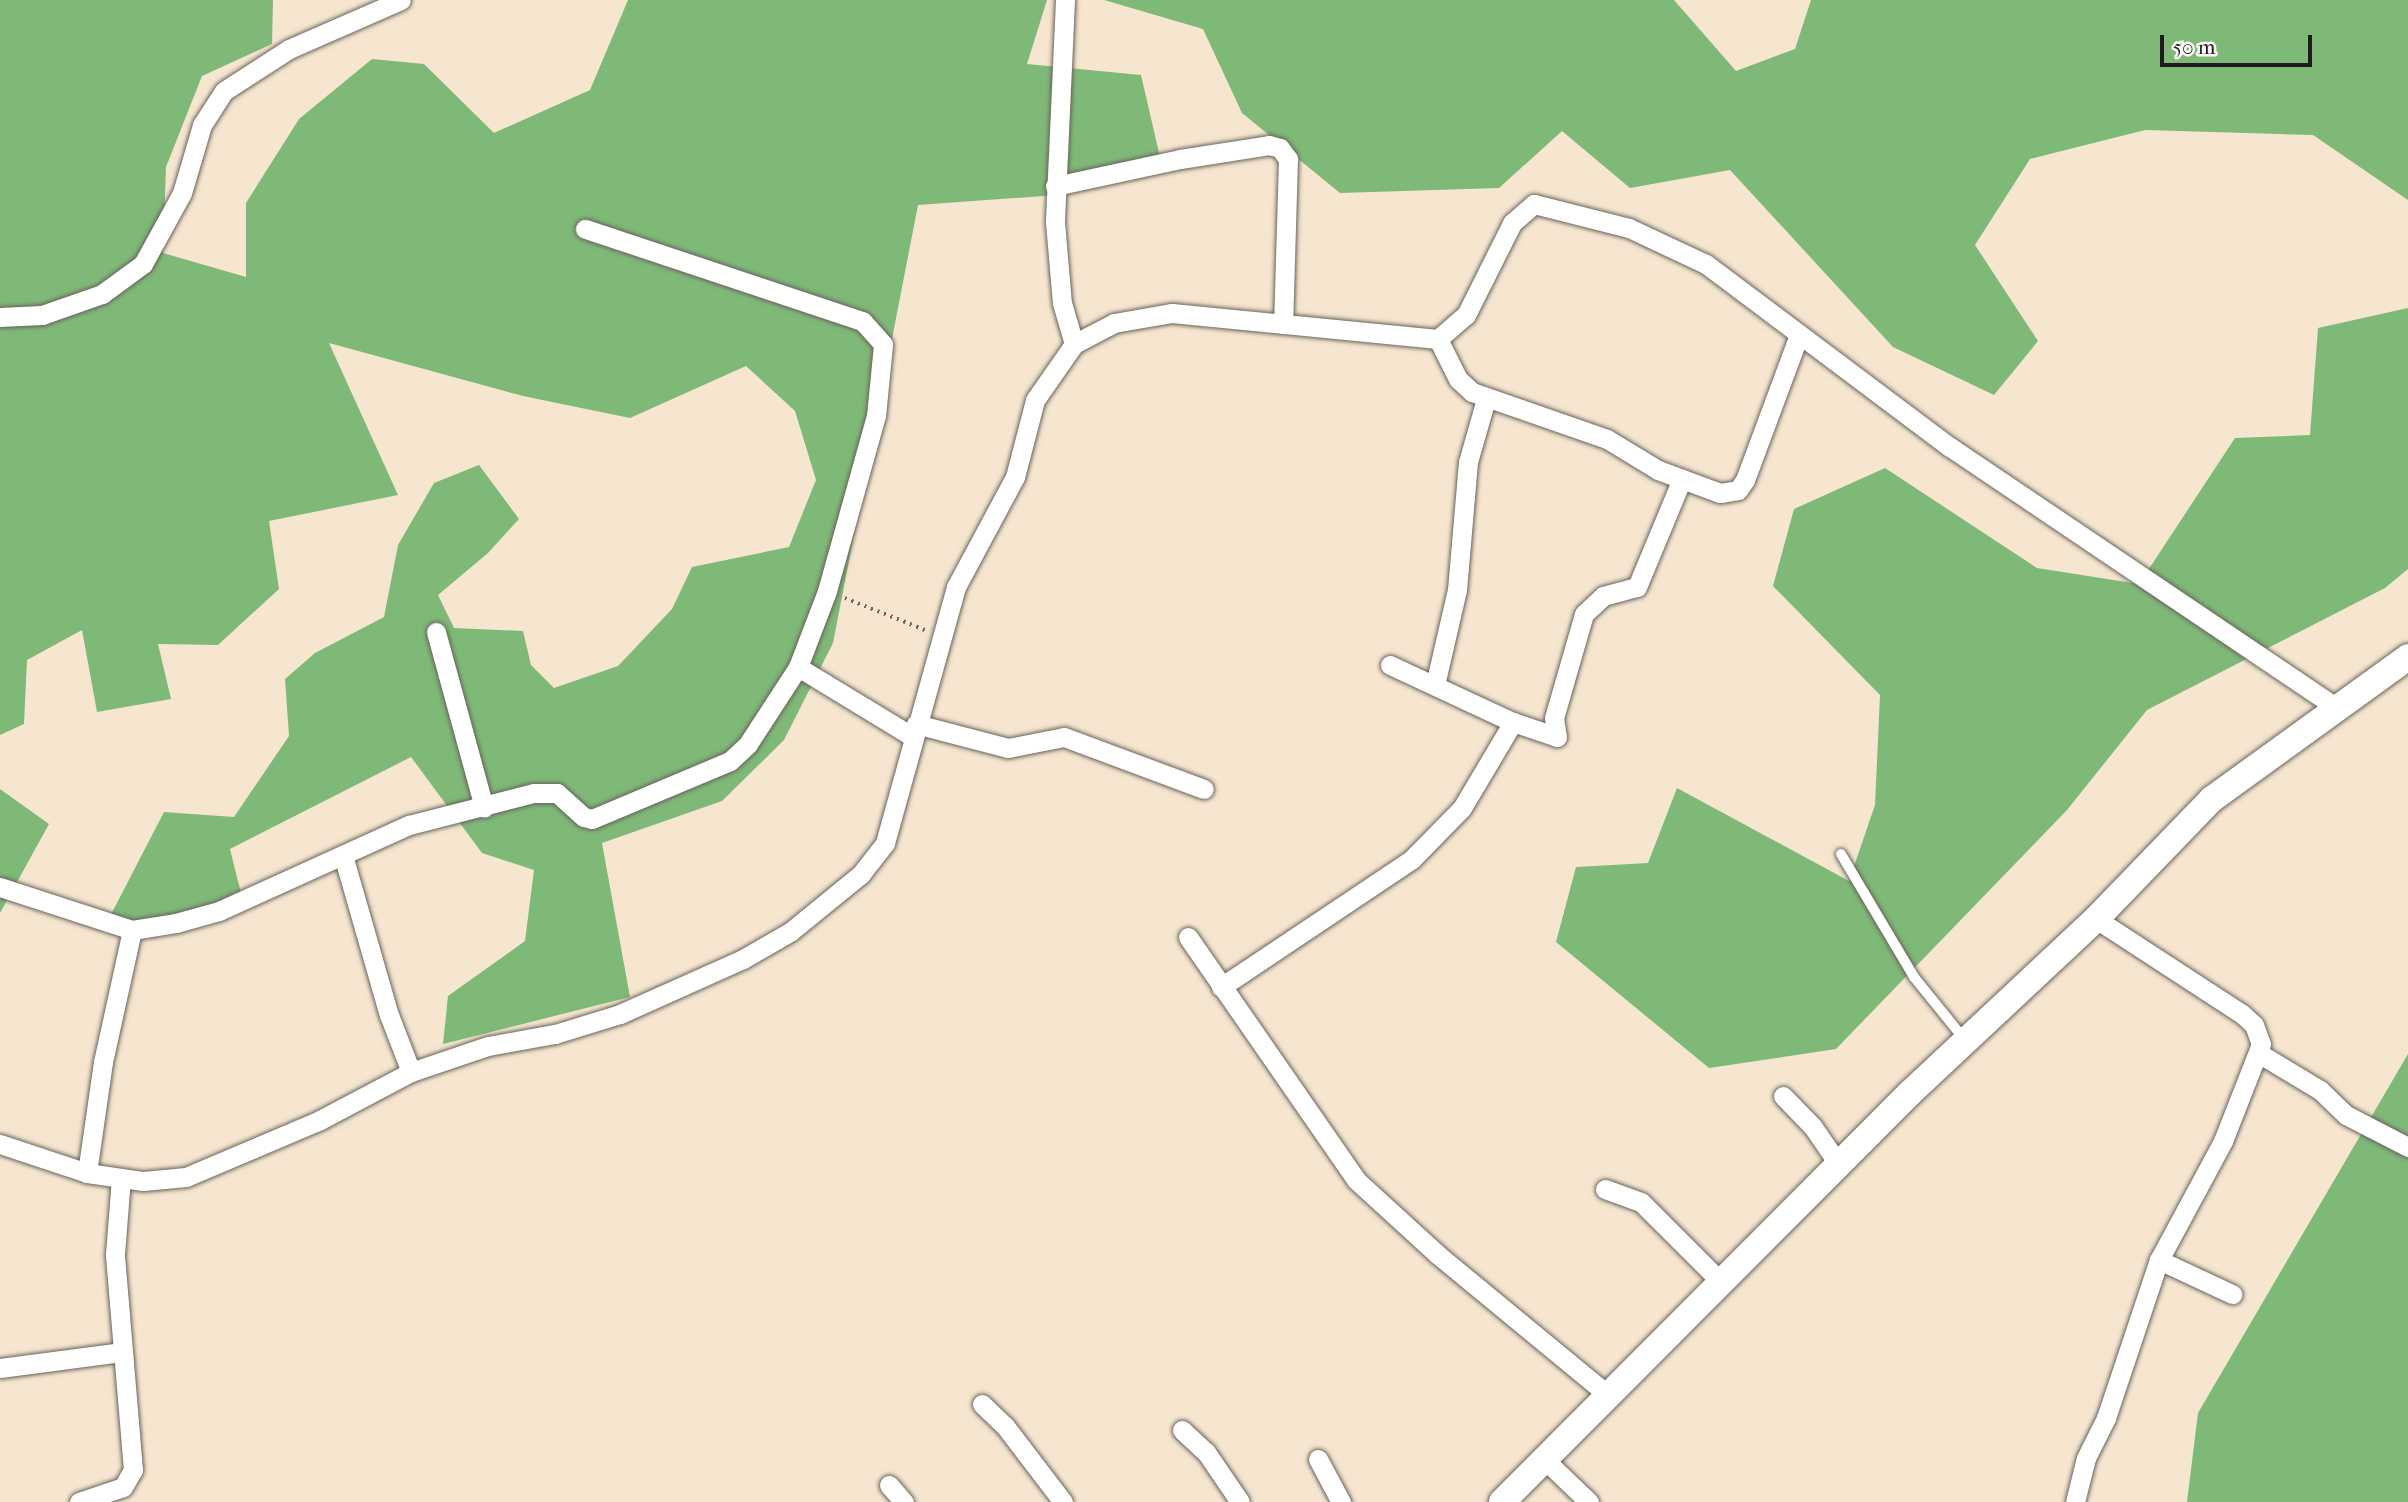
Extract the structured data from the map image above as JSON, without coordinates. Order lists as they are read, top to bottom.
{
  "scale_bar": "50 m"
}
